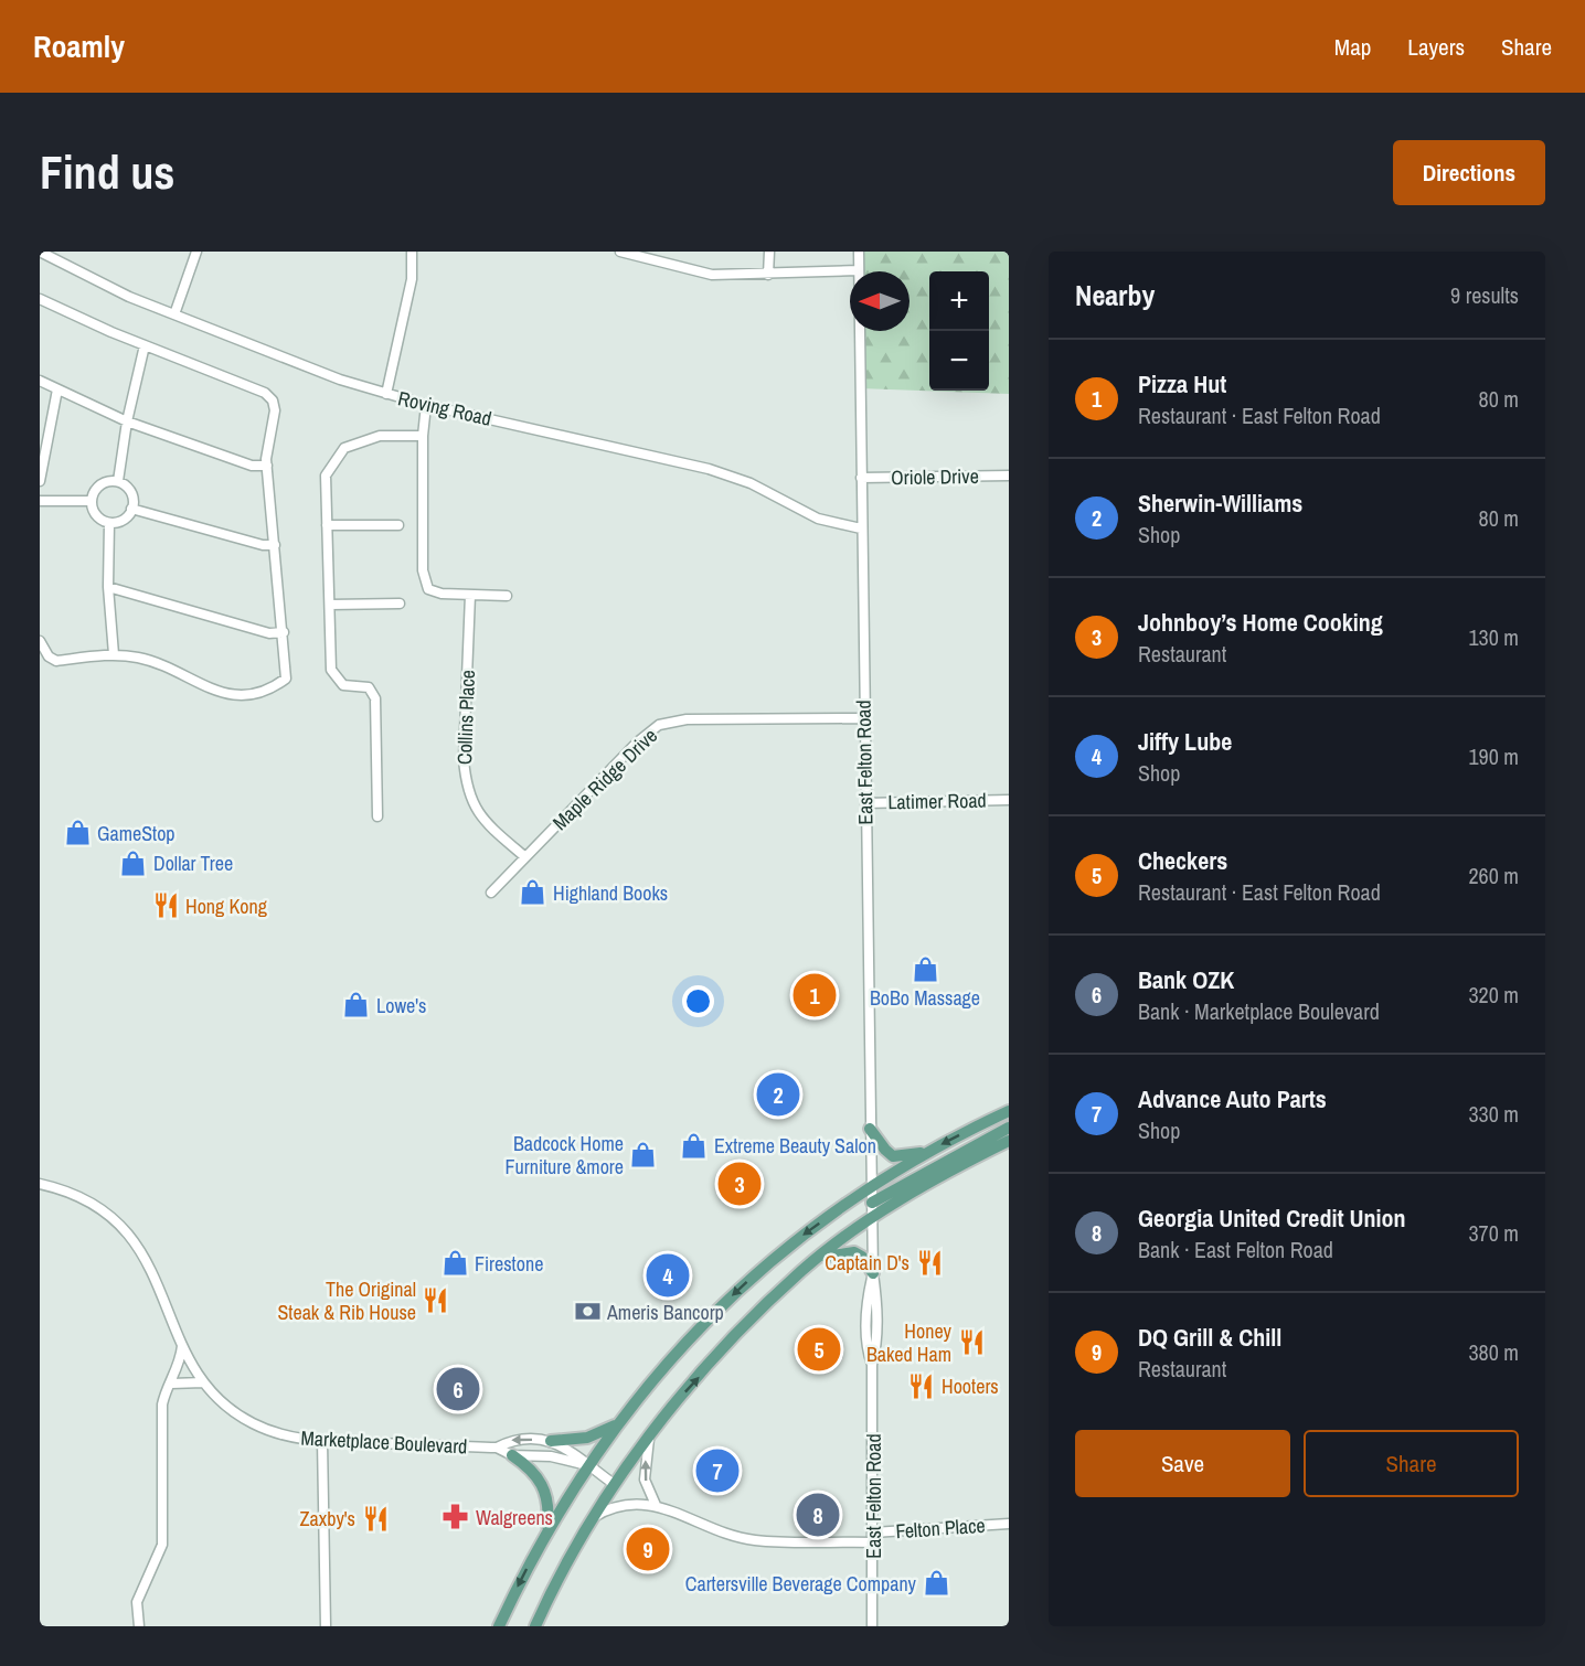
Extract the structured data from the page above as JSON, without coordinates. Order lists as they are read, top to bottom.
{
  "streets": {
    "street": [
      "Roving Road",
      "Oriole Drive",
      "Collins Place",
      "East Felton Road",
      "Maple Ridge Drive",
      "Latimer Road",
      "Marketplace Boulevard",
      "Felton Place"
    ]
  },
  "crossings": [
    ["Roving Road", "East Felton Road"],
    ["Oriole Drive", "East Felton Road"],
    ["Collins Place", "Maple Ridge Drive"],
    ["East Felton Road", "Maple Ridge Drive"],
    ["East Felton Road", "Latimer Road"],
    ["East Felton Road", "Felton Place"]
  ],
  "places": {
    "shop": [
      "GameStop",
      "Dollar Tree",
      "Highland Books",
      "BoBo Massage",
      "Lowe's",
      "Extreme Beauty Salon",
      "Badcock Home Furniture &more",
      "Firestone",
      "Cartersville Beverage Company"
    ],
    "restaurant": [
      "Hong Kong",
      "Captain D's",
      "The Original Steak & Rib House",
      "Honey Baked Ham",
      "Hooters",
      "Zaxby's"
    ],
    "bank": ["Ameris Bancorp"],
    "pharmacy": ["Walgreens"]
  },
  "north": "left",
  "page": {
    "header": "Roamly",
    "nav": ["Map", "Layers", "Share"],
    "buttons": [
      "Directions",
      ["Save", "Share"]
    ],
    "title": "Find us",
    "heading": ["Nearby", "9 results"],
    "map_buttons": ["+", "−"],
    "list": [
      {
        "mark": "1",
        "name": "Pizza Hut",
        "note": "Restaurant · East Felton Road",
        "value": "80 m"
      },
      {
        "mark": "2",
        "name": "Sherwin-Williams",
        "note": "Shop",
        "value": "80 m"
      },
      {
        "mark": "3",
        "name": "Johnboy’s Home Cooking",
        "note": "Restaurant",
        "value": "130 m"
      },
      {
        "mark": "4",
        "name": "Jiffy Lube",
        "note": "Shop",
        "value": "190 m"
      },
      {
        "mark": "5",
        "name": "Checkers",
        "note": "Restaurant · East Felton Road",
        "value": "260 m"
      },
      {
        "mark": "6",
        "name": "Bank OZK",
        "note": "Bank · Marketplace Boulevard",
        "value": "320 m"
      },
      {
        "mark": "7",
        "name": "Advance Auto Parts",
        "note": "Shop",
        "value": "330 m"
      },
      {
        "mark": "8",
        "name": "Georgia United Credit Union",
        "note": "Bank · East Felton Road",
        "value": "370 m"
      },
      {
        "mark": "9",
        "name": "DQ Grill & Chill",
        "note": "Restaurant",
        "value": "380 m"
      }
    ],
    "pins": [
      "1",
      "2",
      "3",
      "4",
      "5",
      "6",
      "7",
      "8",
      "9"
    ]
  }
}
